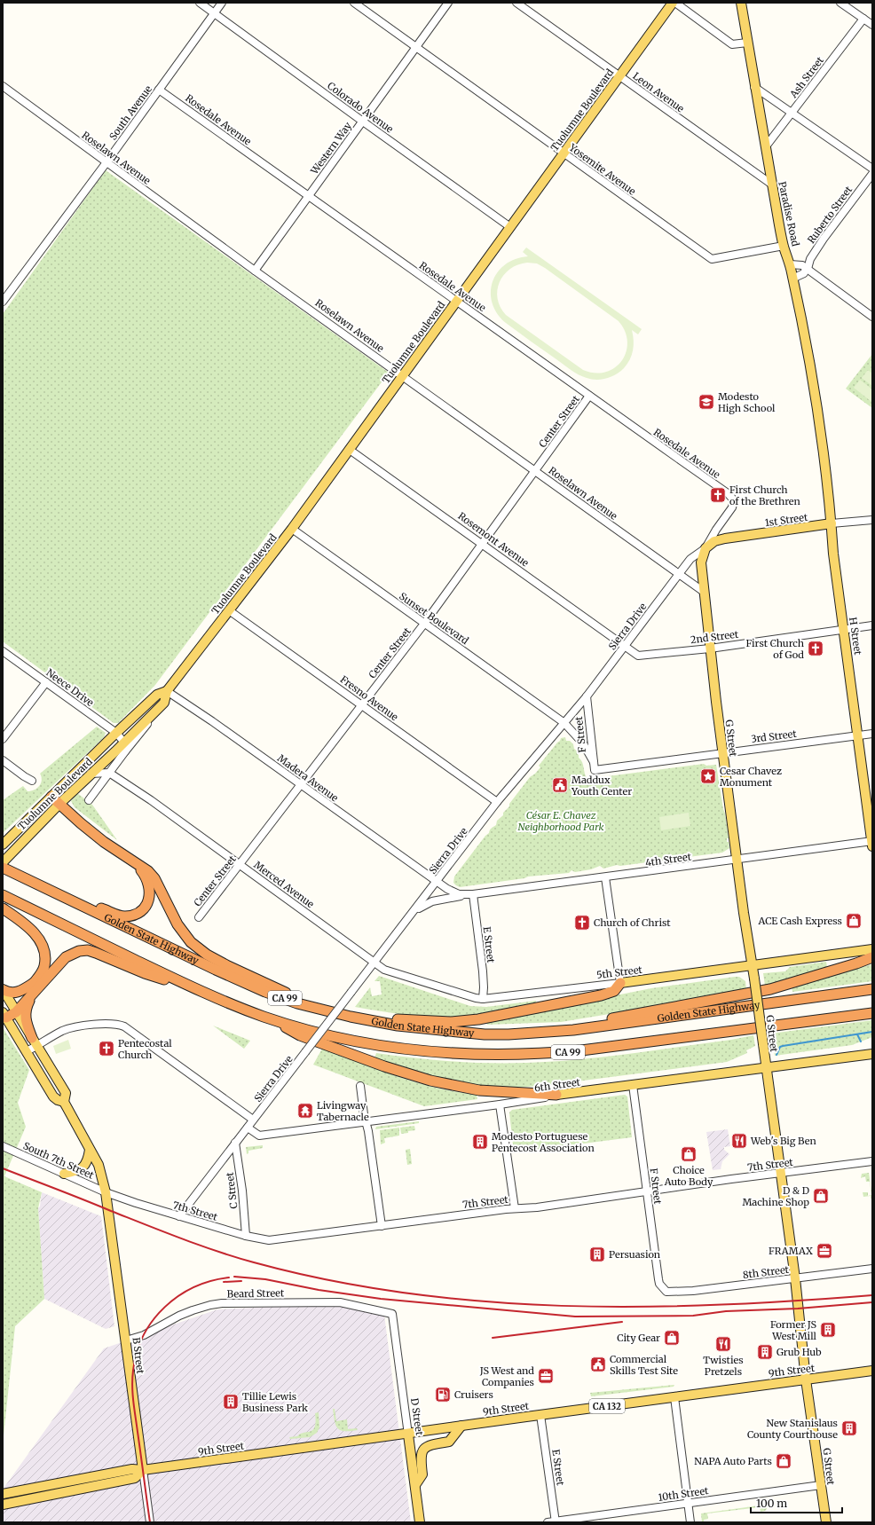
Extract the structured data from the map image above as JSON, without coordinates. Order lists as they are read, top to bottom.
{
  "streets": {
    "highway": ["Golden State Highway", "CA 99"],
    "main road": [
      "Tuolumne Boulevard",
      "Paradise Road",
      "1st Street",
      "H Street",
      "G Street",
      "5th Street",
      "6th Street",
      "B Street",
      "9th Street",
      "CA 132",
      "D Street"
    ],
    "street": [
      "Ash Street",
      "Leon Avenue",
      "Colorado Avenue",
      "South Avenue",
      "Rosedale Avenue",
      "Western Way",
      "Roselawn Avenue",
      "Yosemite Avenue",
      "Ruberto Street",
      "Center Street",
      "Rosemont Avenue",
      "Sunset Boulevard",
      "Sierra Drive",
      "2nd Street",
      "Neece Drive",
      "Fresno Avenue",
      "F Street",
      "3rd Street",
      "Madera Avenue",
      "4th Street",
      "Merced Avenue",
      "E Street",
      "South 7th Street",
      "7th Street",
      "C Street",
      "8th Street",
      "Beard Street",
      "10th Street"
    ]
  },
  "crossings": [
    ["Ash Street", "Paradise Road"],
    ["Leon Avenue", "Tuolumne Boulevard"],
    ["Leon Avenue", "Paradise Road"],
    ["Colorado Avenue", "Tuolumne Boulevard"],
    ["Colorado Avenue", "South Avenue"],
    ["Colorado Avenue", "Western Way"],
    ["Tuolumne Boulevard", "Rosedale Avenue"],
    ["Tuolumne Boulevard", "Roselawn Avenue"],
    ["Tuolumne Boulevard", "Yosemite Avenue"],
    ["Tuolumne Boulevard", "Rosemont Avenue"],
    ["Tuolumne Boulevard", "Sunset Boulevard"],
    ["Tuolumne Boulevard", "Neece Drive"],
    ["Tuolumne Boulevard", "Fresno Avenue"],
    ["Tuolumne Boulevard", "Madera Avenue"],
    ["Tuolumne Boulevard", "Merced Avenue"],
    ["South Avenue", "Rosedale Avenue"],
    ["South Avenue", "Roselawn Avenue"],
    ["Rosedale Avenue", "Western Way"],
    ["Rosedale Avenue", "Center Street"],
    ["Rosedale Avenue", "Sierra Drive"],
    ["Western Way", "Roselawn Avenue"],
    ["Western Way", "Yosemite Avenue"],
    ["Roselawn Avenue", "Center Street"],
    ["Roselawn Avenue", "Sierra Drive"],
    ["Roselawn Avenue", "G Street"],
    ["Yosemite Avenue", "Paradise Road"],
    ["Paradise Road", "H Street"],
    ["Center Street", "Rosemont Avenue"],
    ["Center Street", "Sunset Boulevard"],
    ["Center Street", "Fresno Avenue"],
    ["Center Street", "Madera Avenue"],
    ["Center Street", "Merced Avenue"],
    ["1st Street", "Sierra Drive"],
    ["1st Street", "H Street"],
    ["1st Street", "G Street"],
    ["Rosemont Avenue", "Sierra Drive"],
    ["Rosemont Avenue", "2nd Street"],
    ["Sunset Boulevard", "Sierra Drive"],
    ["Sierra Drive", "2nd Street"],
    ["Sierra Drive", "Fresno Avenue"],
    ["Sierra Drive", "F Street"],
    ["Sierra Drive", "G Street"],
    ["Sierra Drive", "Madera Avenue"],
    ["Sierra Drive", "4th Street"],
    ["Sierra Drive", "Merced Avenue"],
    ["Sierra Drive", "5th Street"],
    ["Sierra Drive", "6th Street"],
    ["Sierra Drive", "7th Street"],
    ["Sierra Drive", "C Street"],
    ["H Street", "2nd Street"],
    ["H Street", "3rd Street"],
    ["H Street", "4th Street"],
    ["2nd Street", "G Street"],
    ["F Street", "3rd Street"],
    ["F Street", "6th Street"],
    ["F Street", "7th Street"],
    ["F Street", "8th Street"],
    ["3rd Street", "G Street"],
    ["G Street", "4th Street"],
    ["G Street", "5th Street"],
    ["G Street", "6th Street"],
    ["G Street", "7th Street"],
    ["G Street", "8th Street"],
    ["G Street", "9th Street"],
    ["G Street", "10th Street"],
    ["Madera Avenue", "4th Street"],
    ["4th Street", "E Street"],
    ["Merced Avenue", "5th Street"],
    ["E Street", "5th Street"],
    ["E Street", "9th Street"],
    ["E Street", "10th Street"],
    ["South 7th Street", "7th Street"],
    ["South 7th Street", "B Street"],
    ["7th Street", "C Street"],
    ["7th Street", "B Street"],
    ["Beard Street", "B Street"],
    ["Beard Street", "D Street"],
    ["B Street", "9th Street"],
    ["9th Street", "D Street"]
  ],
  "parks": ["César E. Chavez Neighborhood Park"],
  "places": {
    "school or university": ["Modesto High School"],
    "church": [
      "First Church of the Brethren",
      "First Church of God",
      "Church of Christ",
      "Pentecostal Church"
    ],
    "place": ["Cesar Chavez Monument"],
    "public building": ["Maddux Youth Center", "Commercial Skills Test Site"],
    "shop": [
      "ACE Cash Express",
      "Choice Auto Body",
      "D & D Machine Shop",
      "City Gear",
      "NAPA Auto Parts"
    ],
    "temple": ["Livingway Tabernacle"],
    "restaurant": ["Web's Big Ben", "Twisties Pretzels"],
    "building": [
      "Modesto Portuguese Pentecost Association",
      "Persuasion",
      "Former JS West Mill",
      "Grub Hub",
      "Tillie Lewis Business Park",
      "New Stanislaus County Courthouse"
    ],
    "office": ["FRAMAX", "JS West and Companies"],
    "fuel station": ["Cruisers"]
  },
  "scale_bar": "100 m"
}
